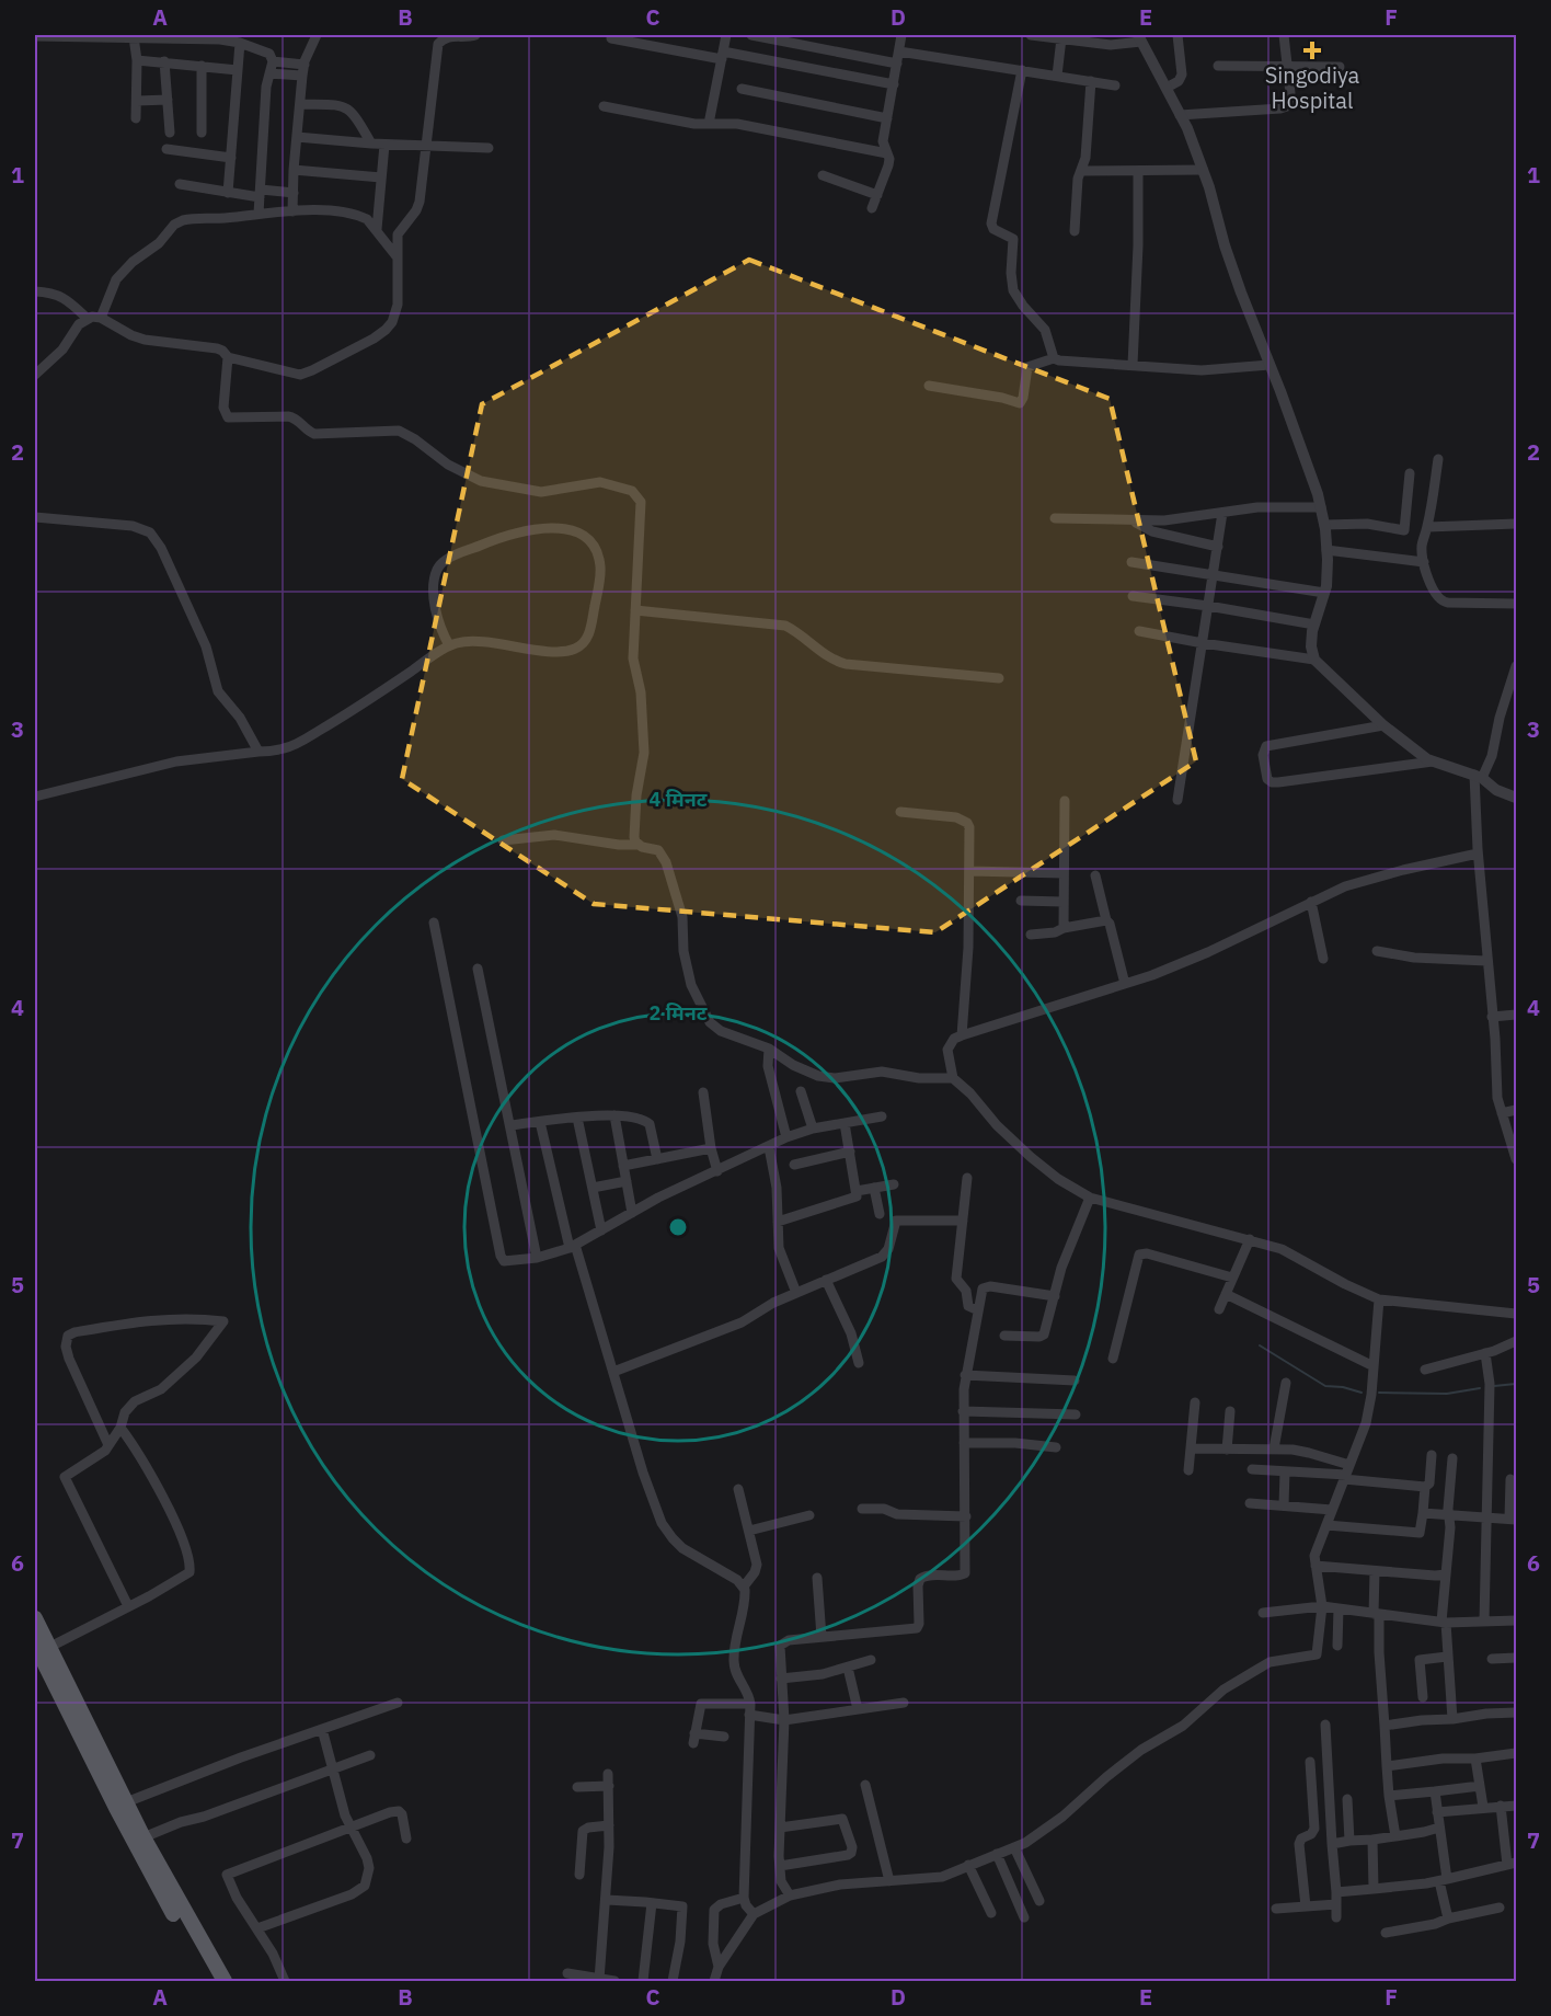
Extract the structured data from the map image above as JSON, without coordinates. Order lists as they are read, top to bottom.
{
  "places": {
    "health": ["Singodiya Hospital"]
  },
  "grid": {
    "columns": [
      "A",
      "B",
      "C",
      "D",
      "E",
      "F"
    ],
    "rows": [
      "1",
      "2",
      "3",
      "4",
      "5",
      "6",
      "7"
    ]
  },
  "rings": ["4 मिनट", "2 मिनट"]
}
